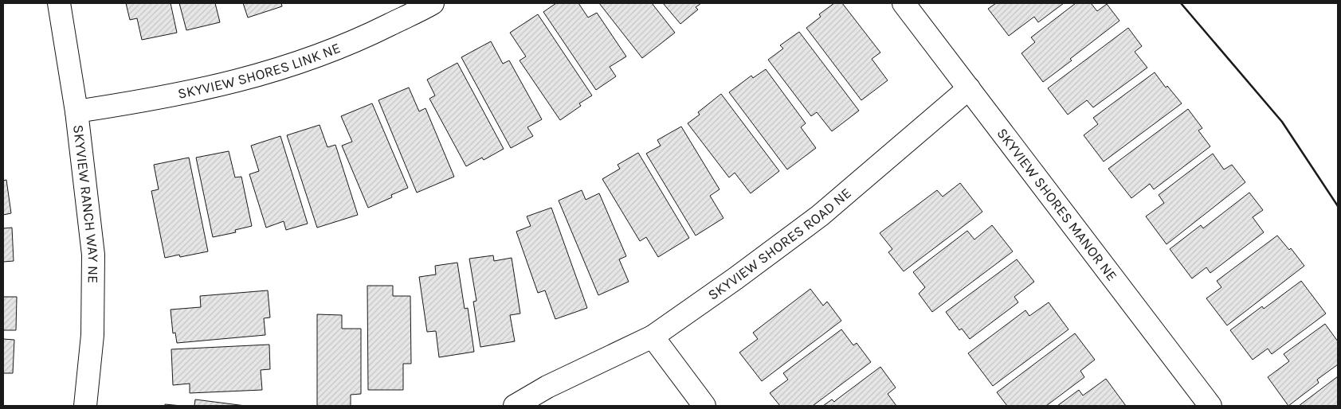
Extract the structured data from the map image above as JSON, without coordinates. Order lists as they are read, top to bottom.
{
  "streets": {
    "street": [
      "SKYVIEW SHORES LINK NE",
      "SKYVIEW RANCH WAY NE",
      "SKYVIEW SHORES MANOR NE",
      "SKYVIEW SHORES ROAD NE"
    ]
  },
  "crossings": [
    ["SKYVIEW SHORES LINK NE", "SKYVIEW RANCH WAY NE"],
    ["SKYVIEW SHORES MANOR NE", "SKYVIEW SHORES ROAD NE"]
  ]
}
